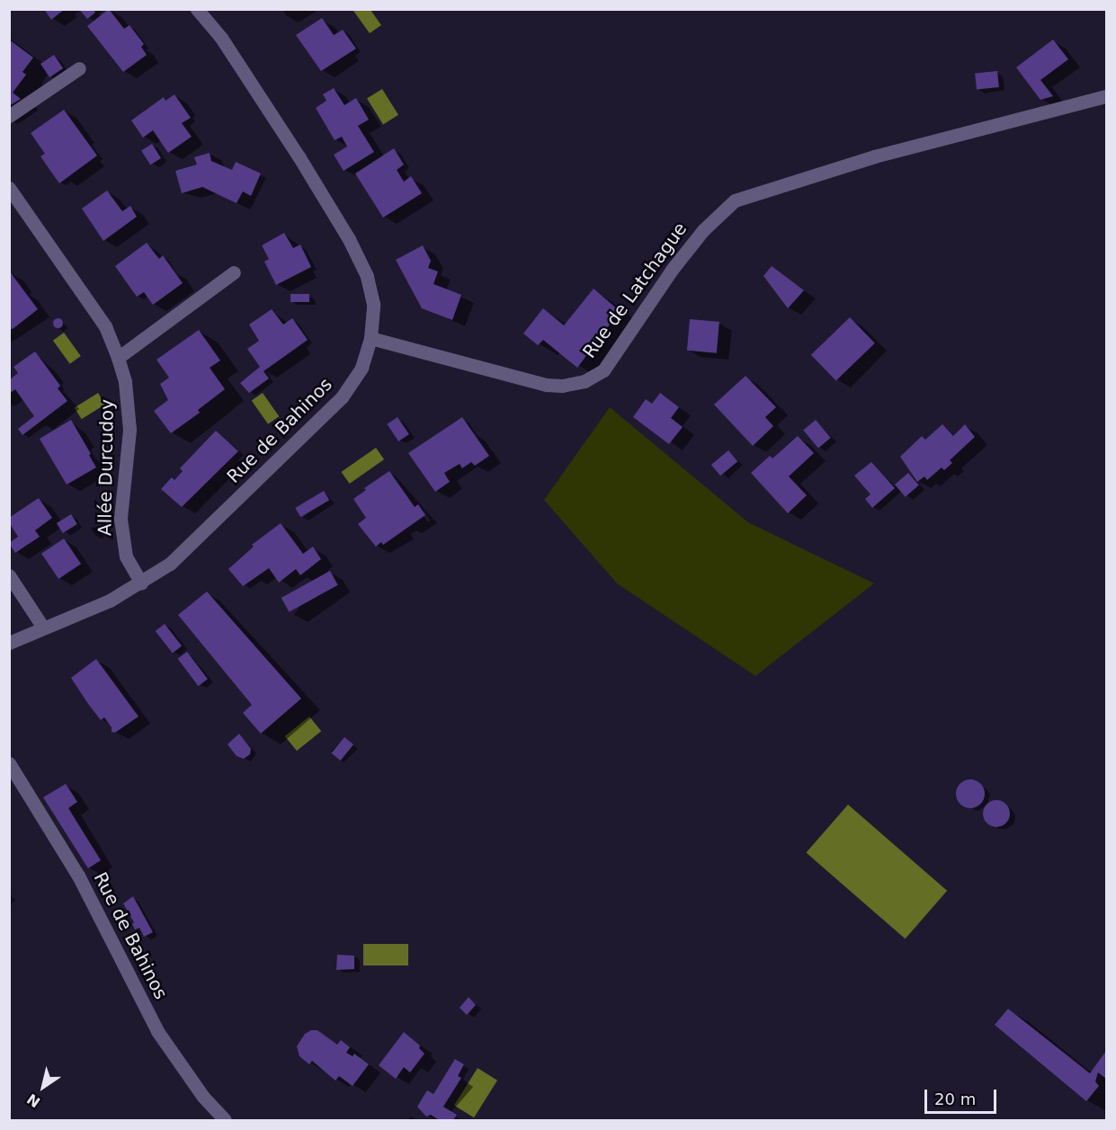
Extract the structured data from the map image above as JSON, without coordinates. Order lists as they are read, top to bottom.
{
  "streets": {
    "street": ["Rue de Latchague", "Rue de Bahinos", "Allée Durcudoy"]
  },
  "crossings": [
    ["Rue de Latchague", "Rue de Bahinos"],
    ["Rue de Bahinos", "Allée Durcudoy"]
  ],
  "scale_bar": "20 m",
  "north": "bottom left"
}
